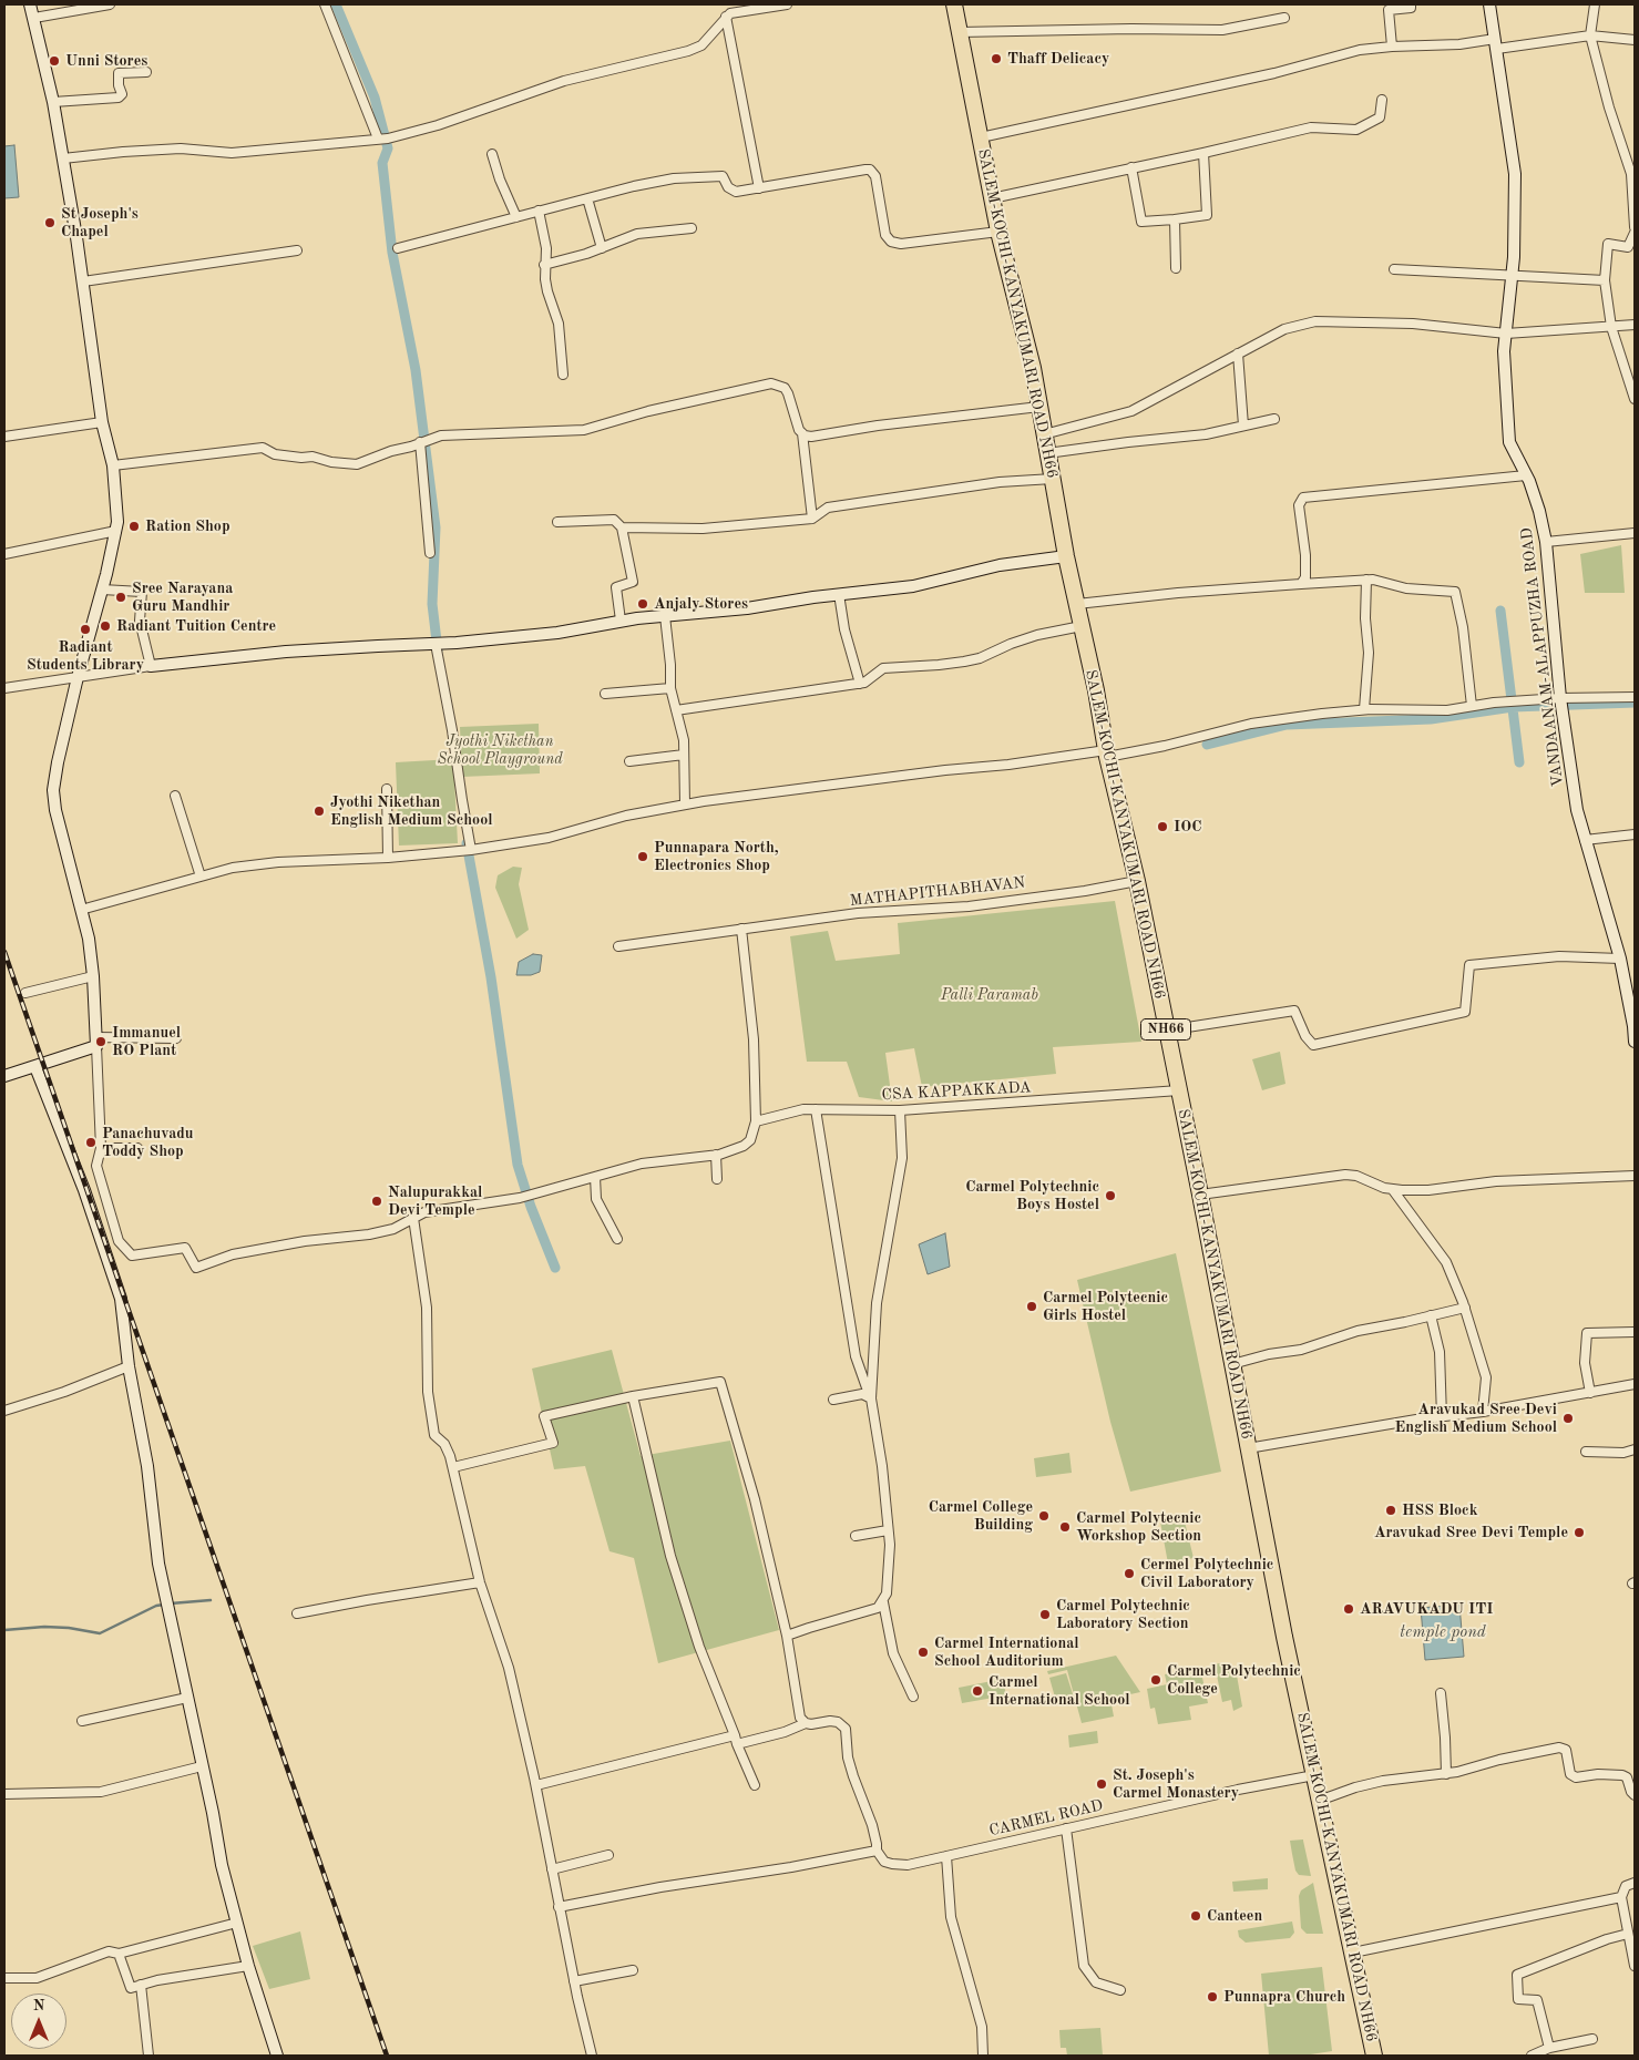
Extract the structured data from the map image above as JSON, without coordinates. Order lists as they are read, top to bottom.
{
  "streets": {
    "highway": ["SALEM-KOCHI-KANYAKUMARI ROAD NH66", "NH66"],
    "main road": ["VANDAANAM-ALAPPUZHA ROAD"],
    "street": ["MATHAPITHABHAVAN", "CSA KAPPAKKADA", "CARMEL ROAD"]
  },
  "crossings": [
    ["SALEM-KOCHI-KANYAKUMARI ROAD NH66", "MATHAPITHABHAVAN"],
    ["SALEM-KOCHI-KANYAKUMARI ROAD NH66", "CSA KAPPAKKADA"],
    ["SALEM-KOCHI-KANYAKUMARI ROAD NH66", "CARMEL ROAD"]
  ],
  "water": ["temple pond"],
  "parks": ["Jyothi Nikethan School Playground", "Palli Paramab"],
  "places": [
    "Thaff Delicacy",
    "Unni Stores",
    "St Joseph's Chapel",
    "Ration Shop",
    "Sree Narayana Guru Mandhir",
    "Anjaly Stores",
    "Radiant Tuition Centre",
    "Radiant Students Library",
    "Jyothi Nikethan English Medium School",
    "IOC",
    "Punnapara North, Electronics Shop",
    "Immanuel RO Plant",
    "Panachuvadu Toddy Shop",
    "Carmel Polytechnic Boys Hostel",
    "Nalupurakkal Devi Temple",
    "Carmel Polytecnic Girls Hostel",
    "Aravukad Sree Devi English Medium School",
    "HSS Block",
    "Carmel College Building",
    "Carmel Polytecnic Workshop Section",
    "Aravukad Sree Devi Temple",
    "Cermel Polytechnic Civil Laboratory",
    "ARAVUKADU ITI",
    "Carmel Polytechnic Laboratory Section",
    "Carmel International School Auditorium",
    "Carmel Polytechnic College",
    "Carmel International School",
    "St. Joseph's Carmel Monastery",
    "Canteen",
    "Punnapra Church"
  ],
  "north": "top"
}
